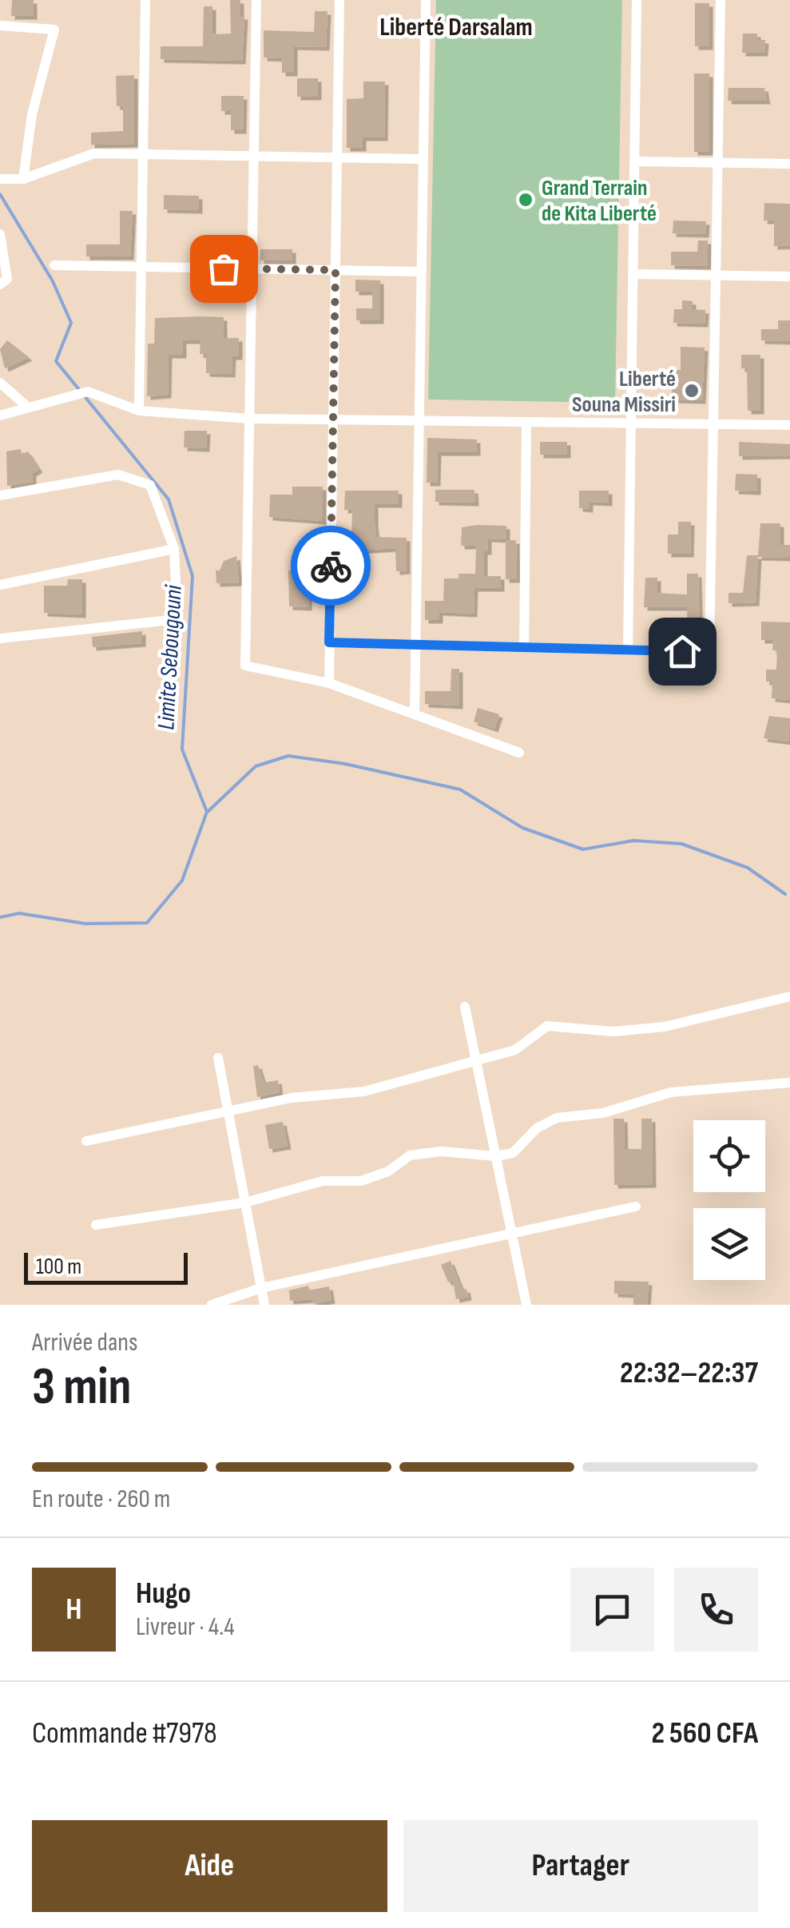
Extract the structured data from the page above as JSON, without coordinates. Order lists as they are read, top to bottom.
{
  "districts": ["Liberté Darsalam"],
  "water": ["Limite Sebougouni"],
  "places": ["Grand Terrain de Kita Liberté", "Liberté Souna Missiri"],
  "scale_bar": "100 m",
  "page": {
    "scale": "100 m",
    "heading": ["3 min", "Arrivée dans", "22:32–22:37"],
    "panel": [
      "Hugo",
      "Livreur · 4.4",
      "Commande #7978",
      "2 560 CFA"
    ],
    "bar": "En route · 260 m",
    "round": "H",
    "buttons": ["Aide", "Partager"]
  }
}
